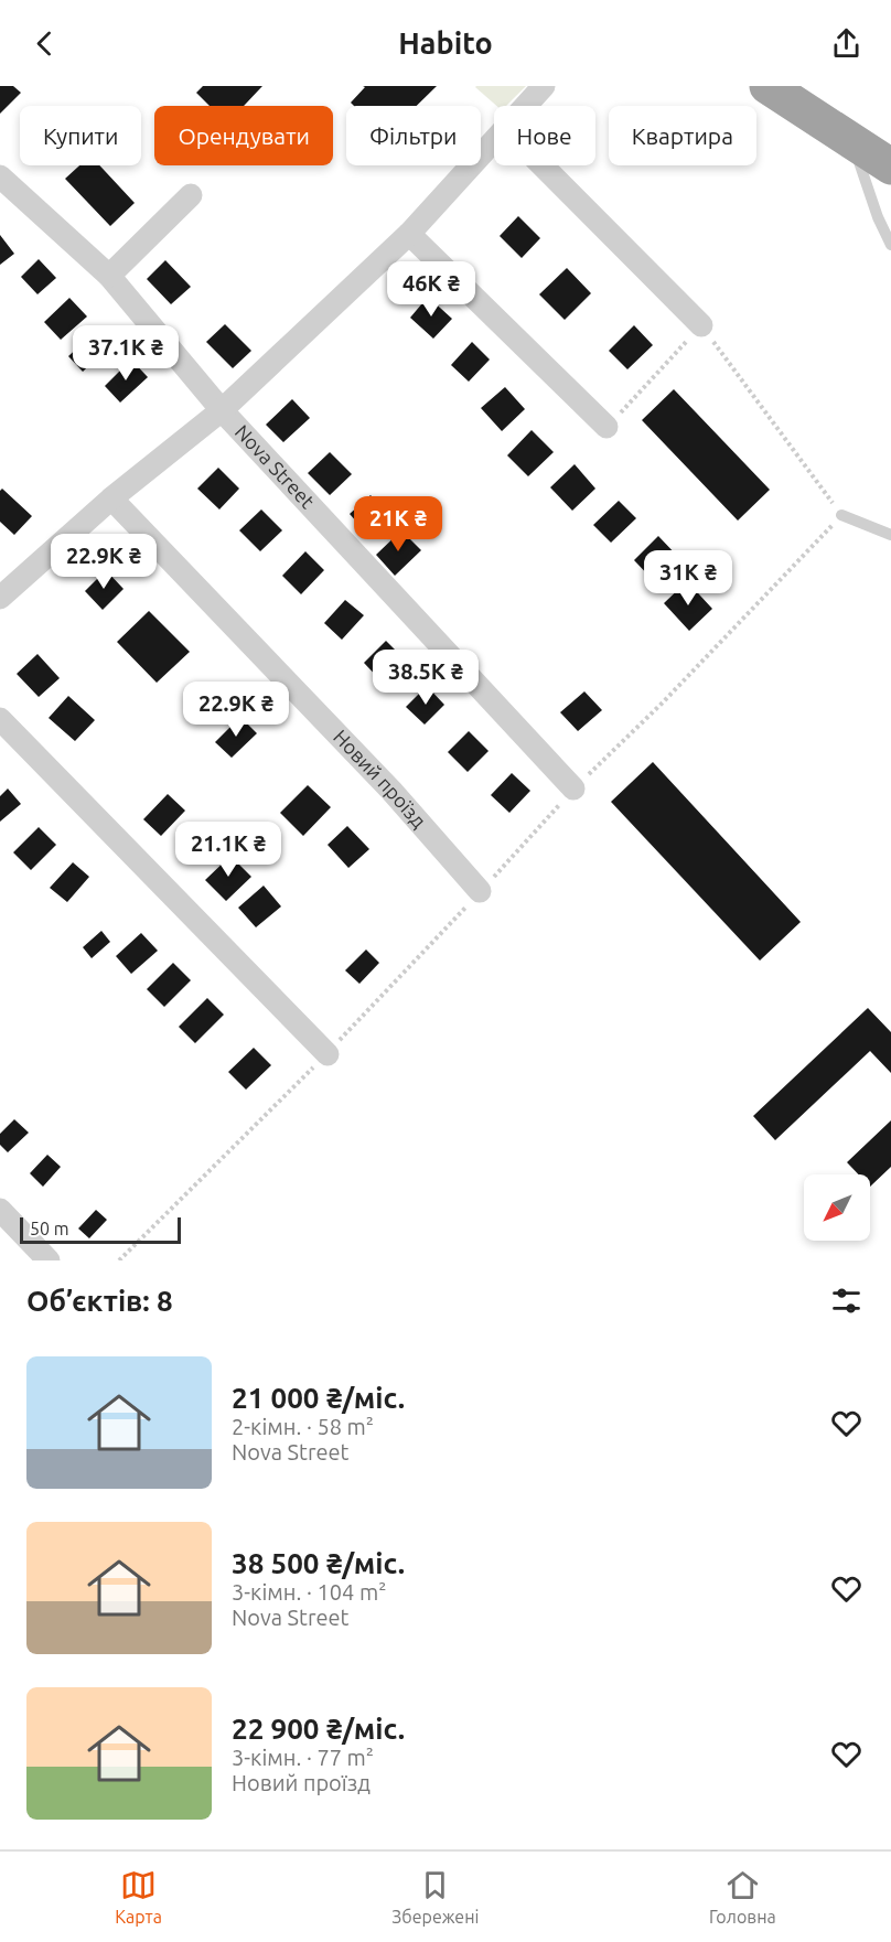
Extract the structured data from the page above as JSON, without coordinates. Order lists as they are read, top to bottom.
{
  "streets": {
    "street": ["Nova Street", "Новий проїзд"]
  },
  "scale_bar": "50 m",
  "north": "bottom left",
  "page": {
    "header": "Habito",
    "chip": [
      "Купити",
      "Орендувати",
      "Фільтри",
      "Нове",
      "Квартира"
    ],
    "price": [
      "46K ₴",
      "37.1K ₴",
      "21K ₴",
      "22.9K ₴",
      "31K ₴",
      "38.5K ₴",
      "22.9K ₴",
      "21.1K ₴"
    ],
    "scale": "50 m",
    "heading": "Об’єктів: 8",
    "list": [
      {
        "name": "21 000 ₴/міс.",
        "note": "2-кімн. · 58 m² · Nova Street"
      },
      {
        "name": "38 500 ₴/міс.",
        "note": "3-кімн. · 104 m² · Nova Street"
      },
      {
        "name": "22 900 ₴/міс.",
        "note": "3-кімн. · 77 m² · Новий проїзд"
      }
    ],
    "tabs": ["Карта", "Збережені", "Головна"]
  }
}
